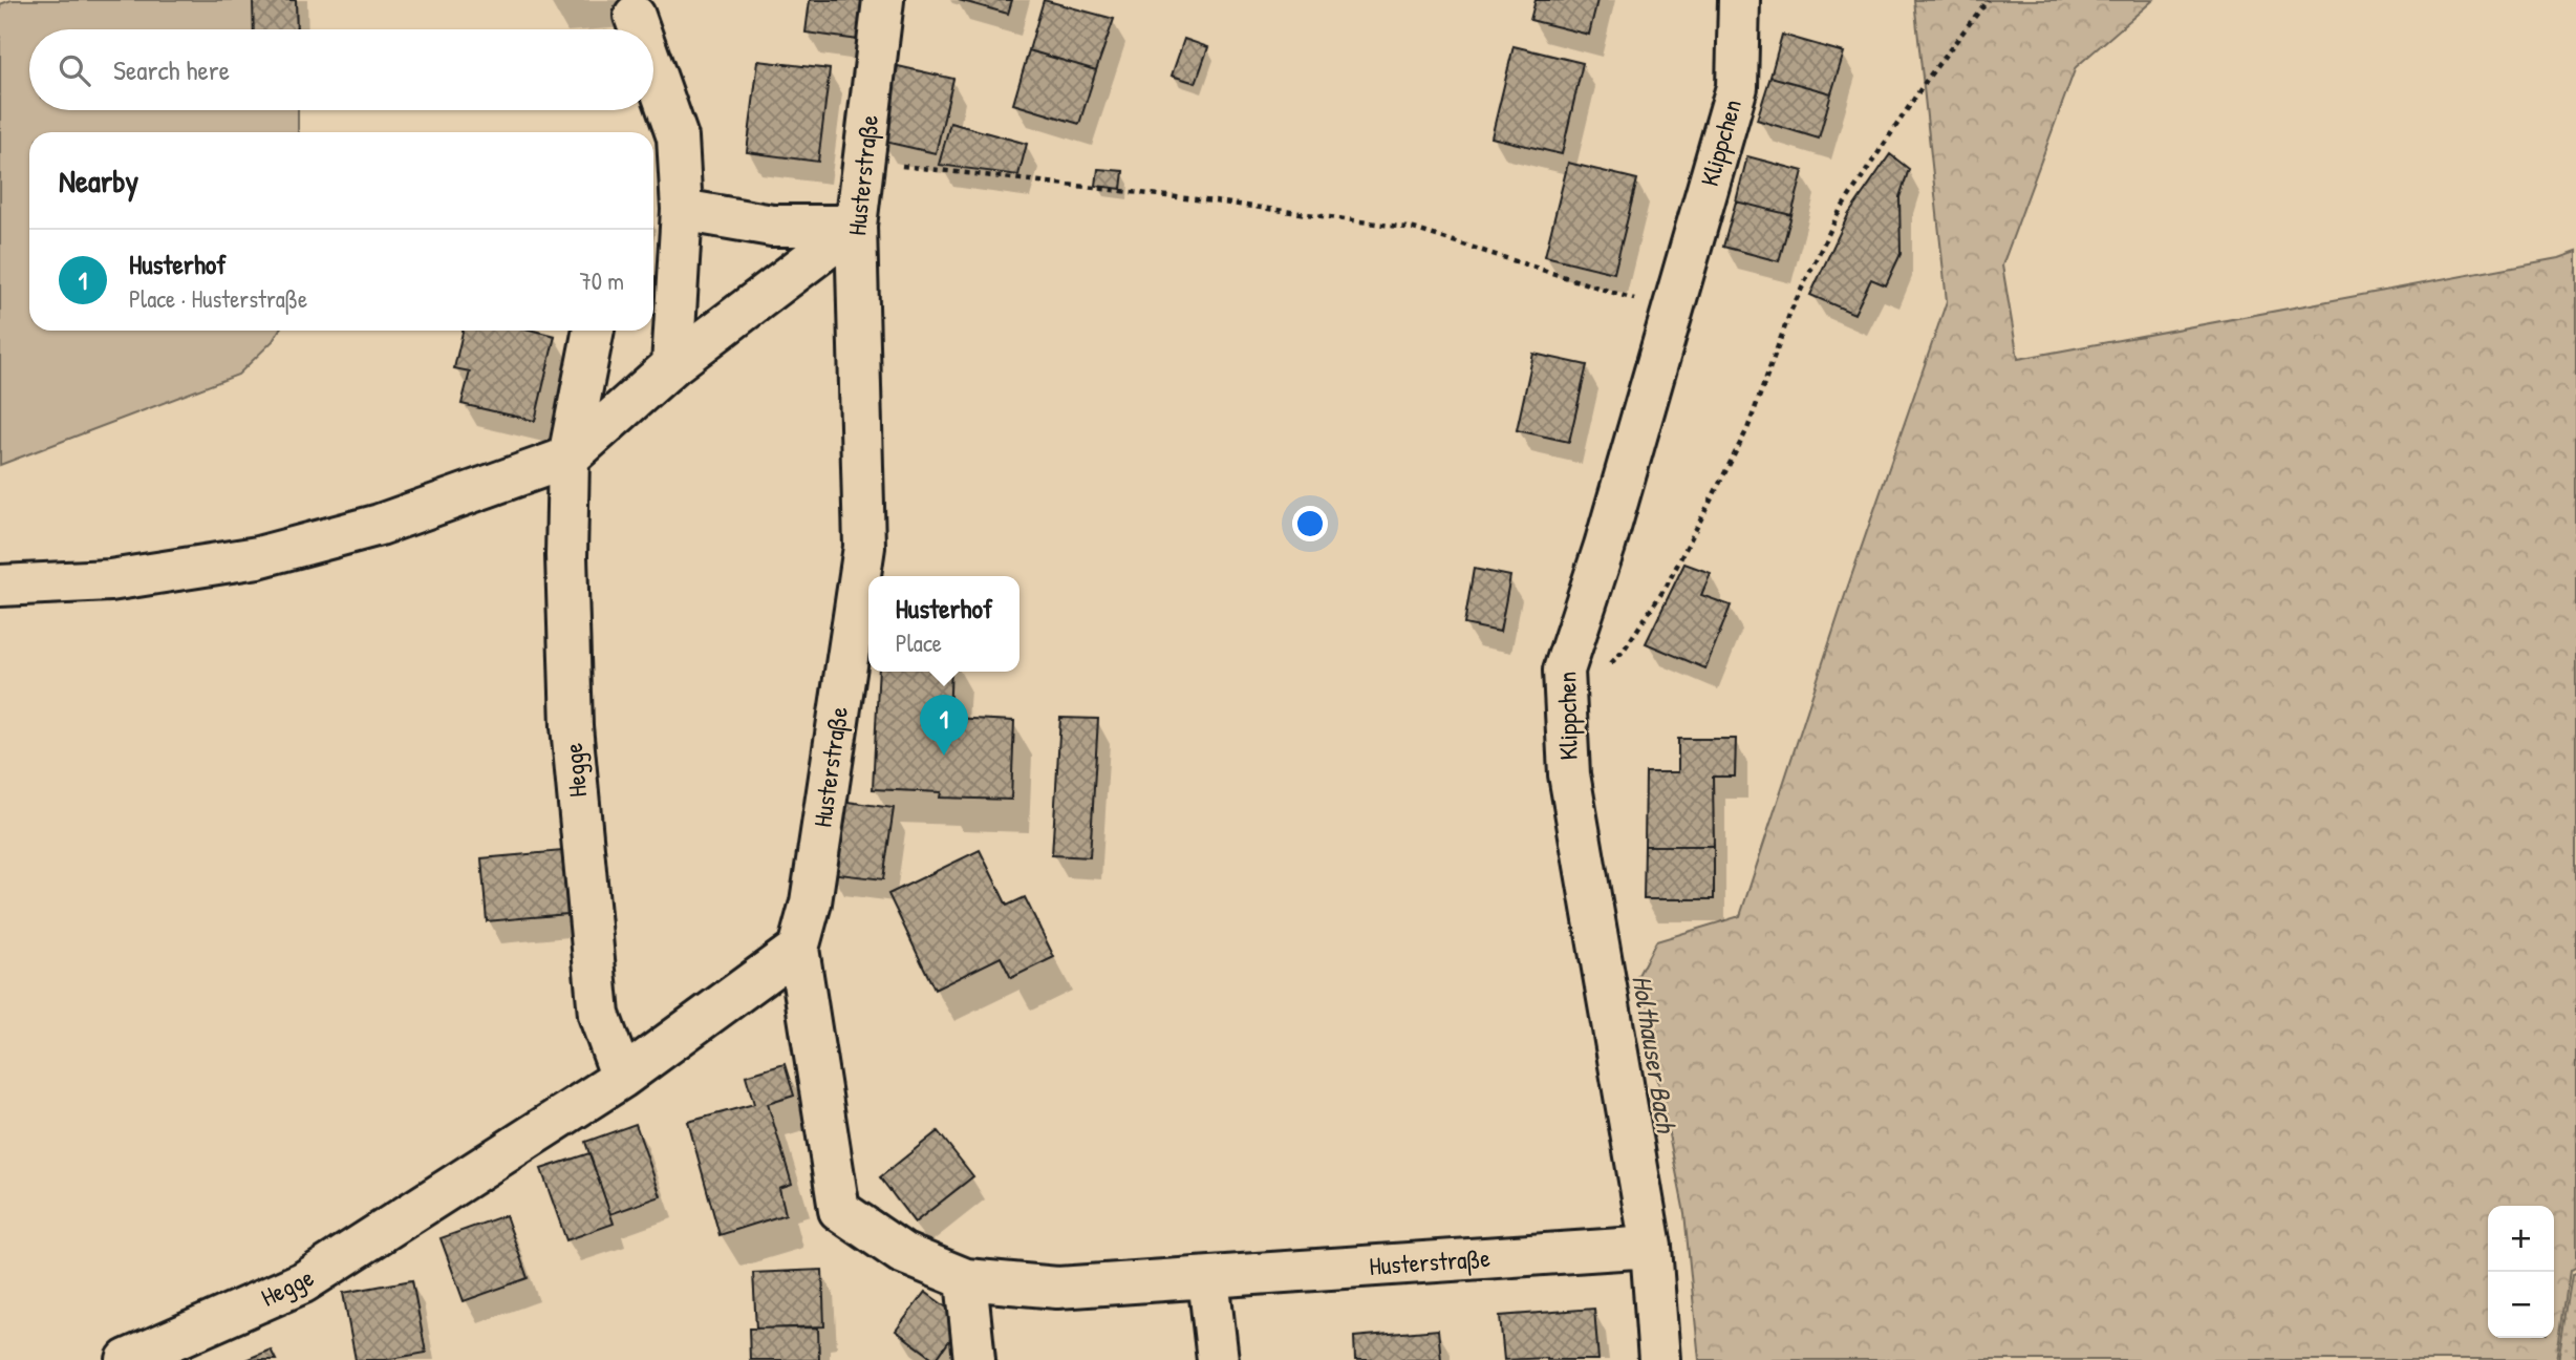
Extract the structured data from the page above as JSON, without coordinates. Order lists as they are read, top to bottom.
{
  "streets": {
    "street": ["Klippchen", "Husterstraße", "Hegge"]
  },
  "crossings": [
    ["Klippchen", "Husterstraße"],
    ["Husterstraße", "Hegge"]
  ],
  "water": ["Holthauser Bach"],
  "page": {
    "search": "Search here",
    "heading": "Nearby",
    "list": [
      {
        "mark": "1",
        "name": "Husterhof",
        "note": "Place · Husterstraße",
        "value": "70 m"
      }
    ],
    "popup": ["Husterhof", "Place"],
    "pins": "1",
    "map_buttons": ["+", "−"]
  }
}
